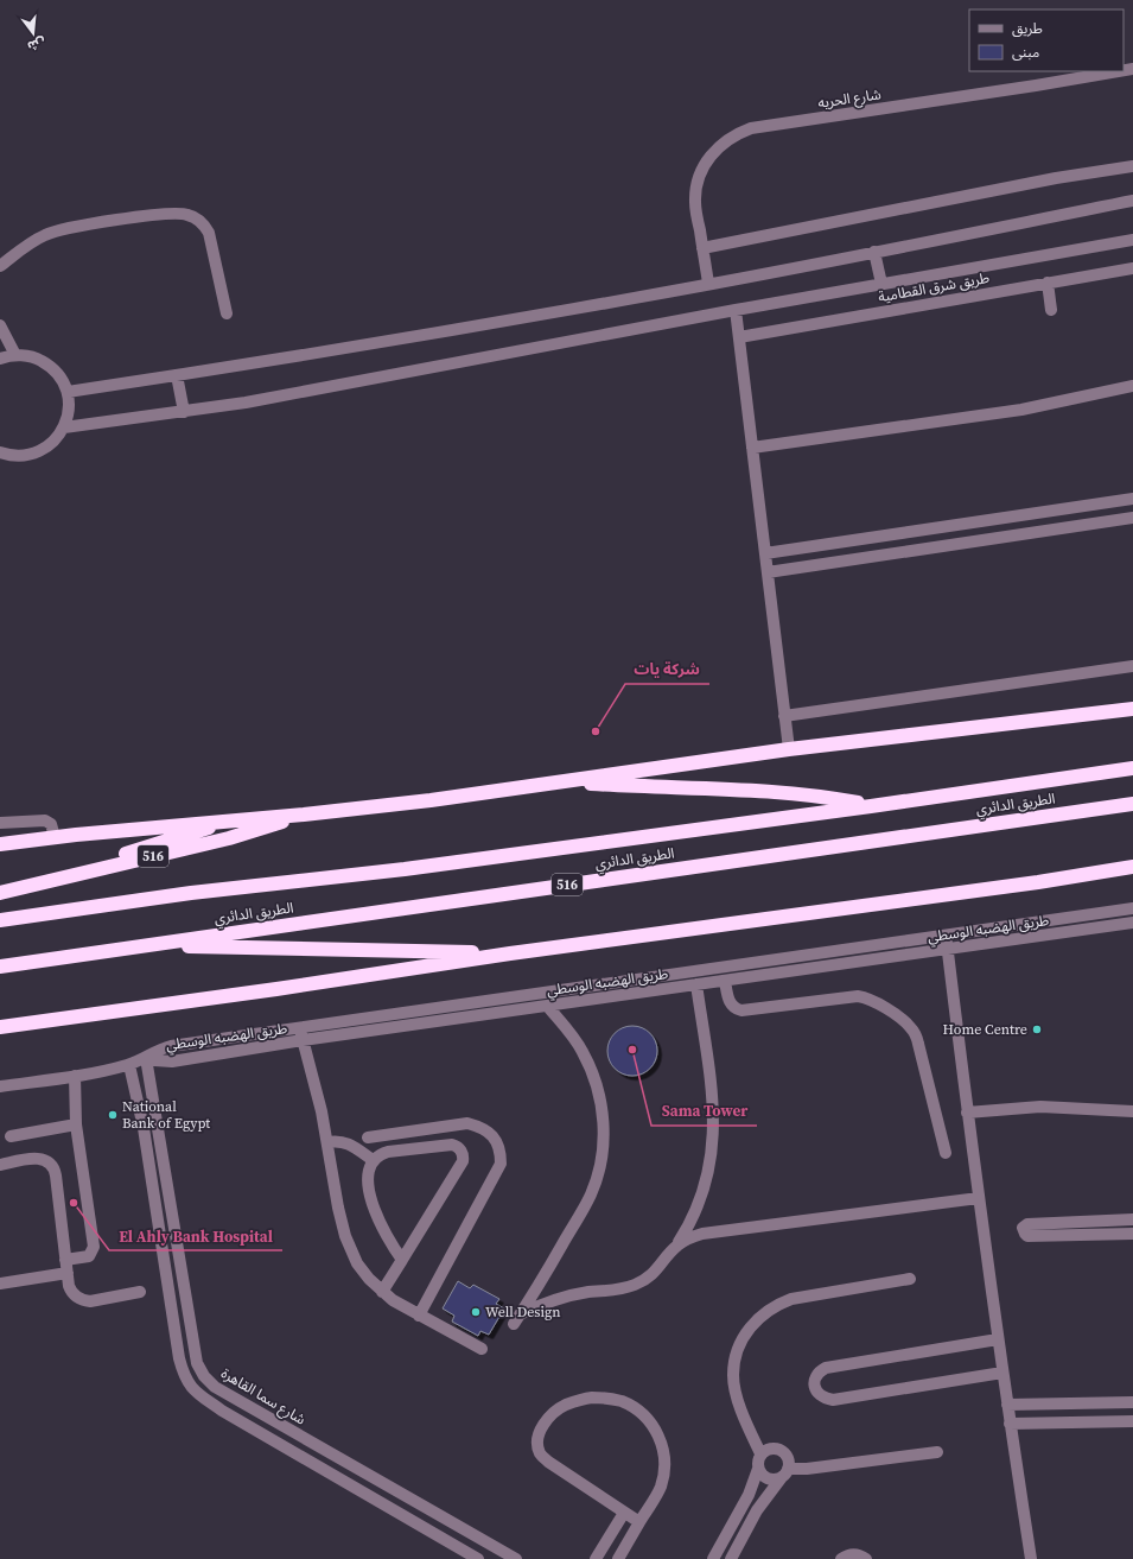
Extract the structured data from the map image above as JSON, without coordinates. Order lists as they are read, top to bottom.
{
  "streets": {
    "highway": ["الطريق الدائري", "516"],
    "street": [
      "شارع الحريه",
      "طريق شرق القطامية",
      "طريق الهضبه الوسطي",
      "شارع سما القاهرة"
    ]
  },
  "crossings": [
    ["الطريق الدائري", "516"],
    ["طريق الهضبه الوسطي", "شارع سما القاهرة"]
  ],
  "places": [
    "شركة يات",
    "Home Centre",
    "Sama Tower",
    "National Bank of Egypt",
    "El Ahly Bank Hospital",
    "Well Design"
  ],
  "legend": ["طريق", "مبنى"],
  "north": "bottom"
}
